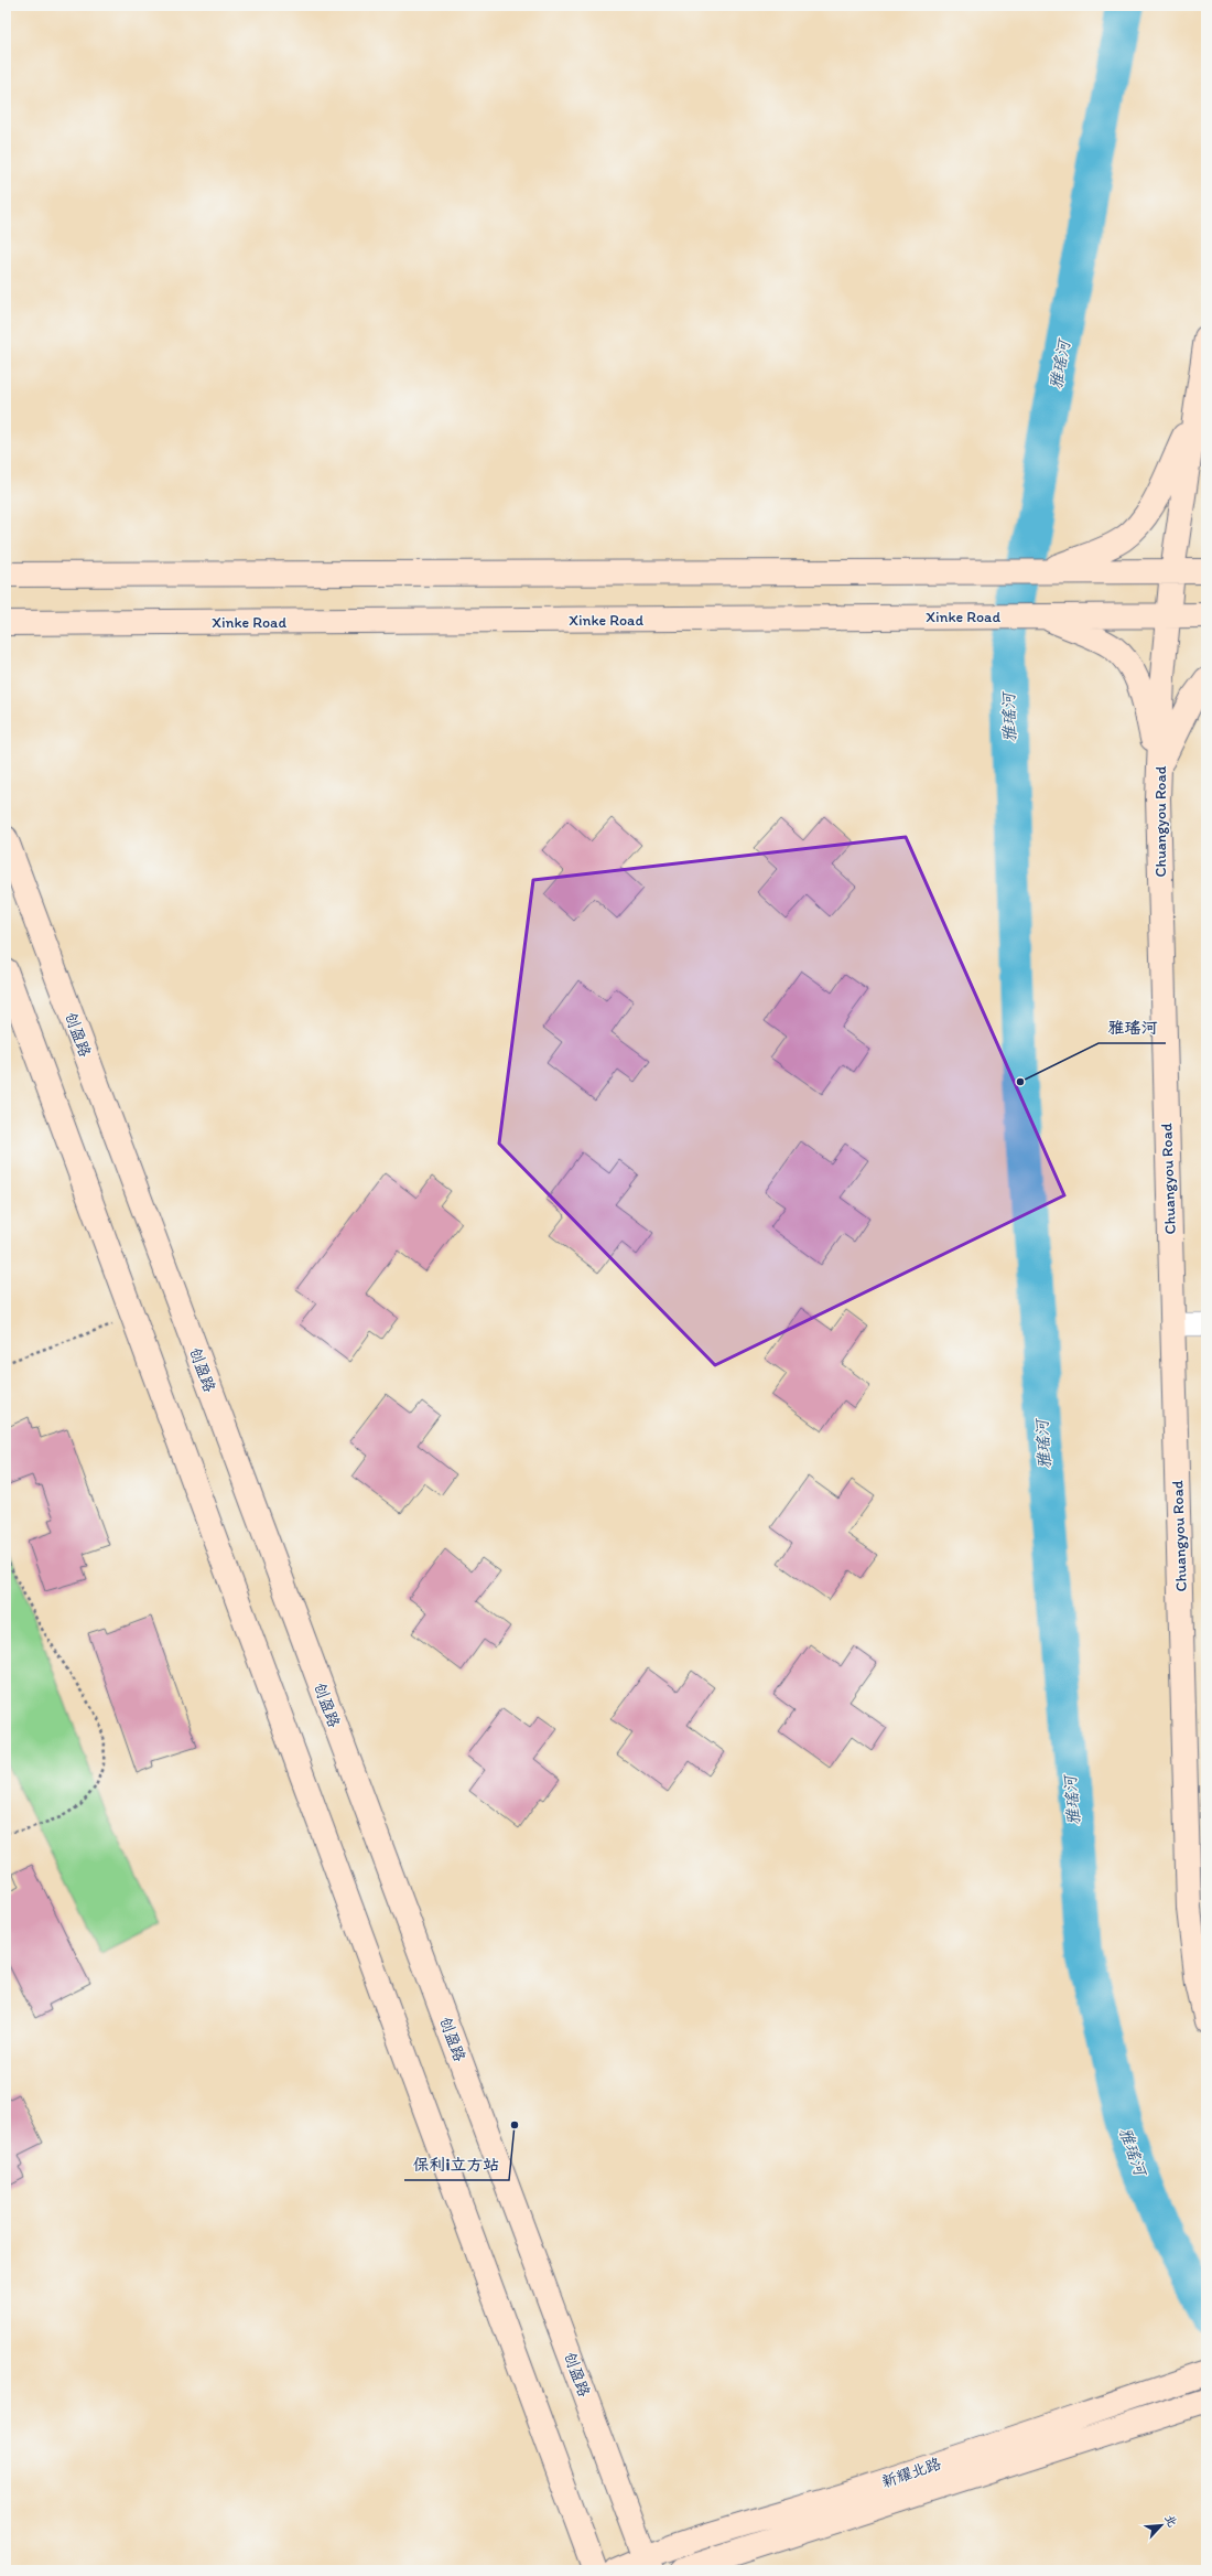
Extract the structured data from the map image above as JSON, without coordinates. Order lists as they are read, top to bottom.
{
  "streets": {
    "street": [
      "Xinke Road",
      "Chuangyou Road",
      "创盈路",
      "新耀北路"
    ]
  },
  "crossings": [
    ["Xinke Road", "Chuangyou Road"],
    ["创盈路", "新耀北路"]
  ],
  "water": ["雅瑶河"],
  "places": ["雅瑶河", "保利i立方站"],
  "north": "top right"
}
